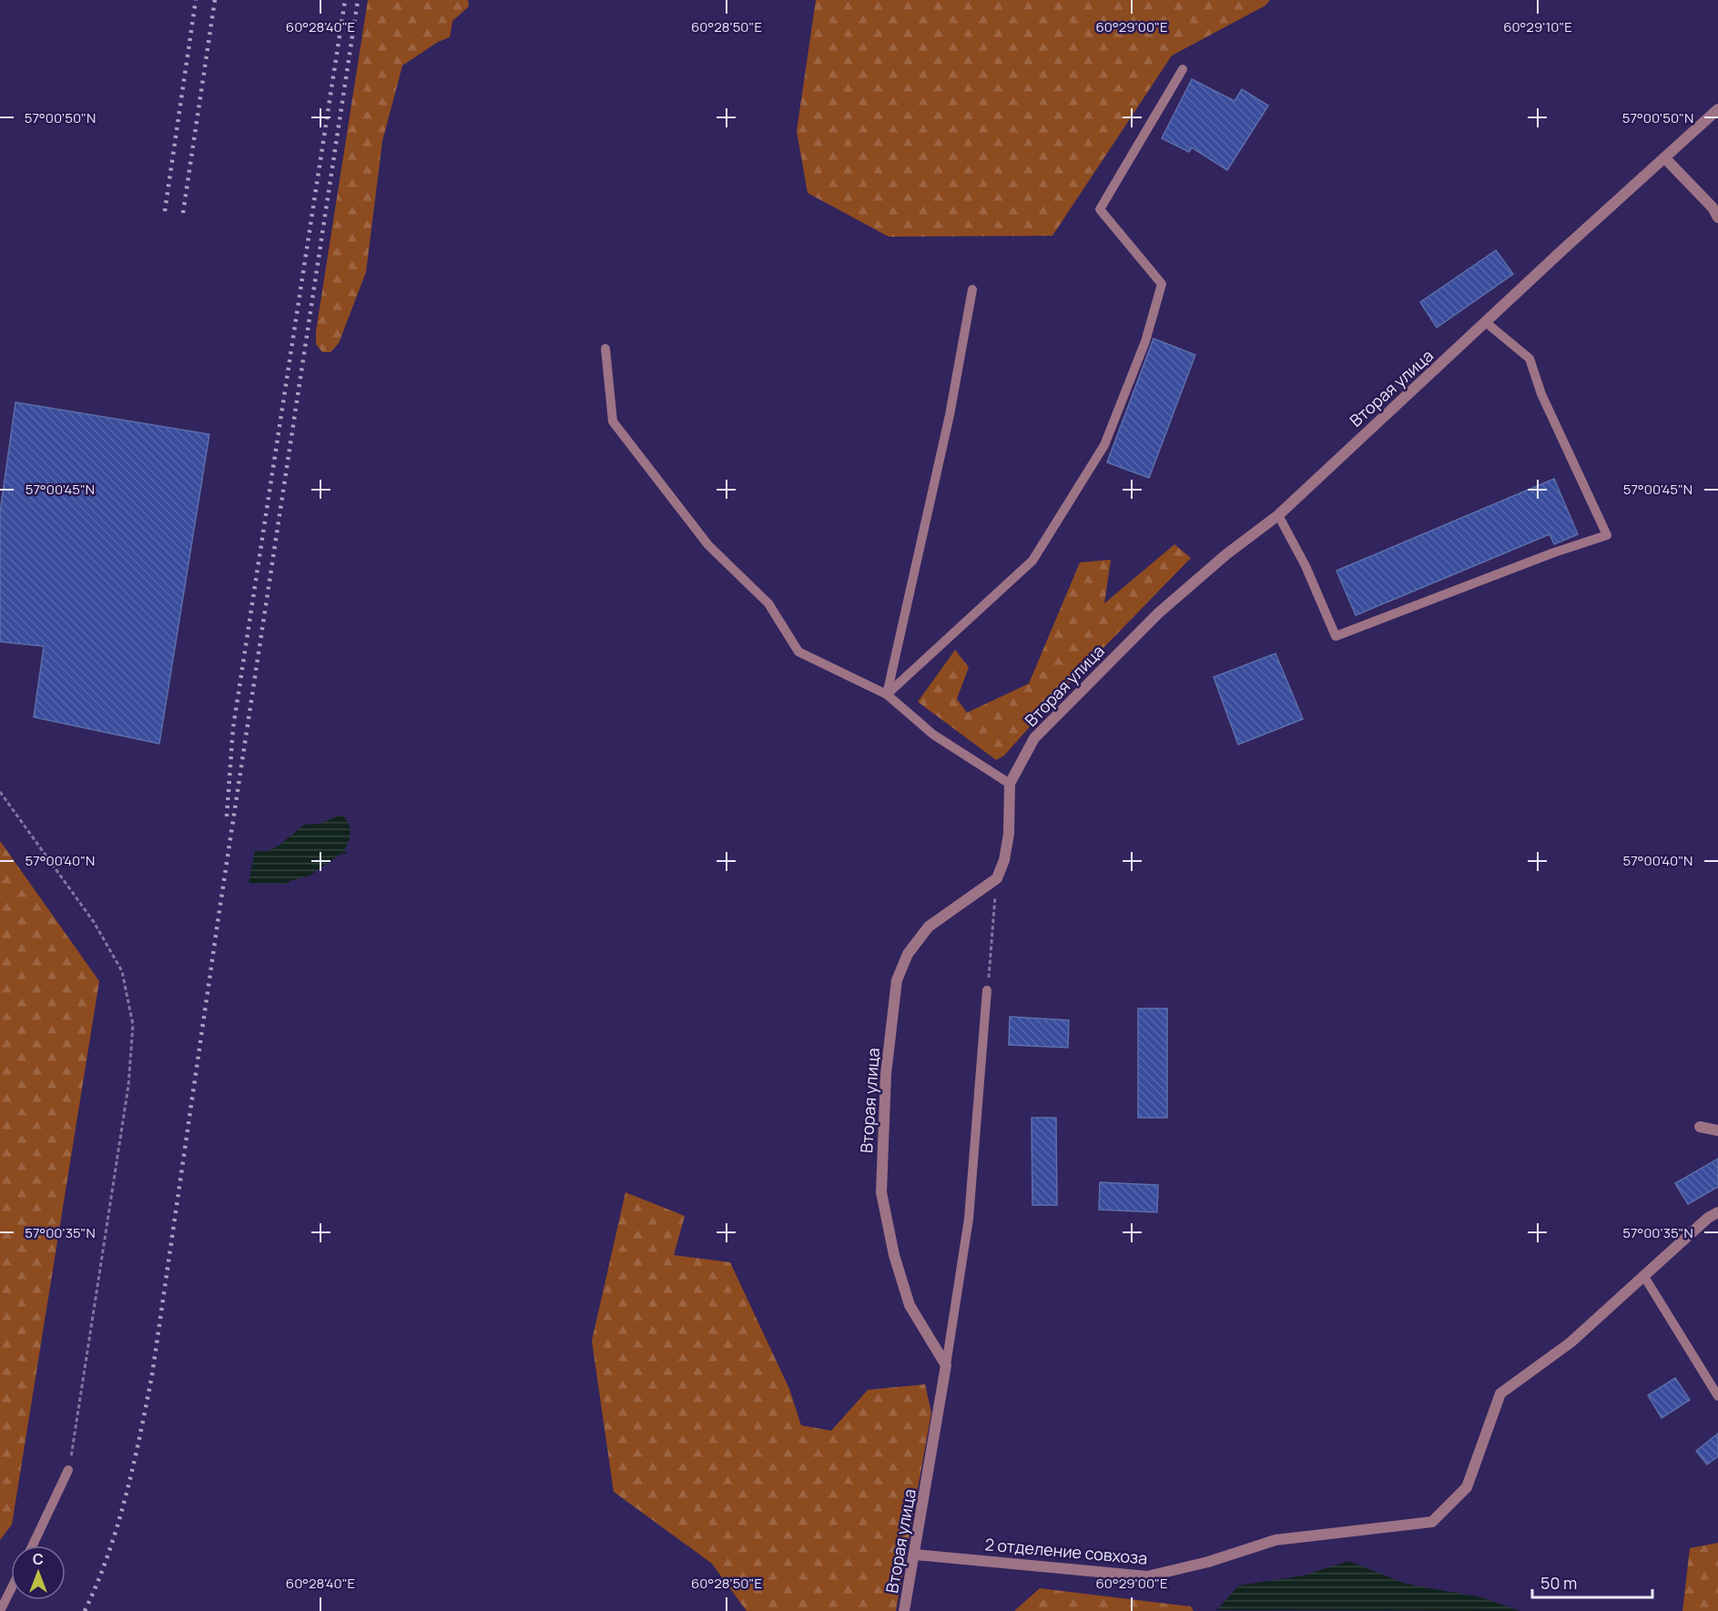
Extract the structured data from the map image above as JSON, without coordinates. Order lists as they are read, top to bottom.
{
  "streets": {
    "street": ["Вторая улица", "2 отделение совхоза"]
  },
  "crossings": [
    ["Вторая улица", "2 отделение совхоза"]
  ],
  "scale_bar": "50 m",
  "north": "top",
  "coordinates": [
    "60°28'40\"E",
    "60°28'50\"E",
    "60°29'00\"E",
    "60°29'10\"E",
    "57°00'50\"N",
    "57°00'45\"N",
    "57°00'40\"N",
    "57°00'35\"N"
  ]
}
